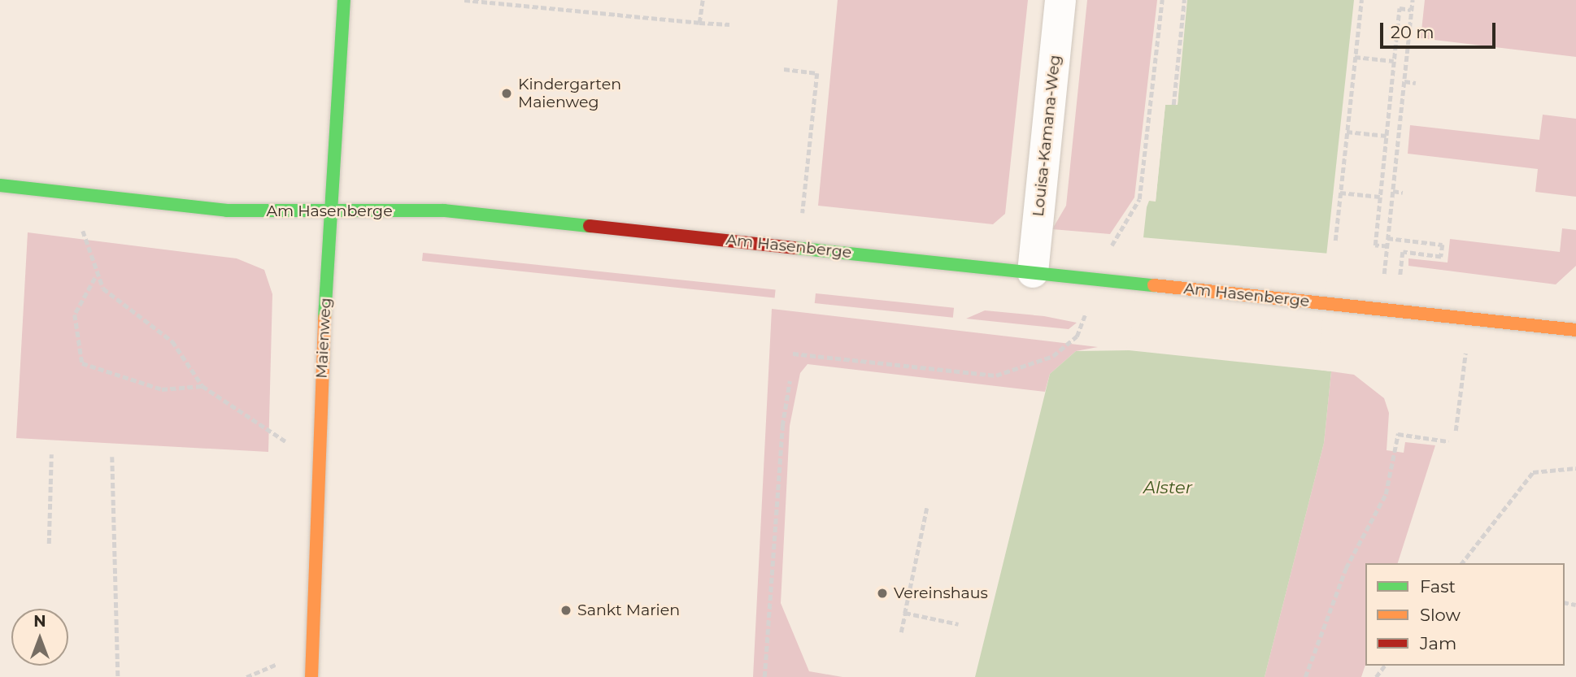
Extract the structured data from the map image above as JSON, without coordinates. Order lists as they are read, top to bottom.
{
  "streets": {
    "street": ["Louisa-Kamana-Weg", "Am Hasenberge", "Maienweg"]
  },
  "crossings": [
    ["Louisa-Kamana-Weg", "Am Hasenberge"],
    ["Am Hasenberge", "Maienweg"]
  ],
  "water": ["Alster"],
  "places": ["Kindergarten Maienweg", "Vereinshaus", "Sankt Marien"],
  "legend": ["Fast", "Slow", "Jam"],
  "scale_bar": "20 m",
  "north": "top"
}
